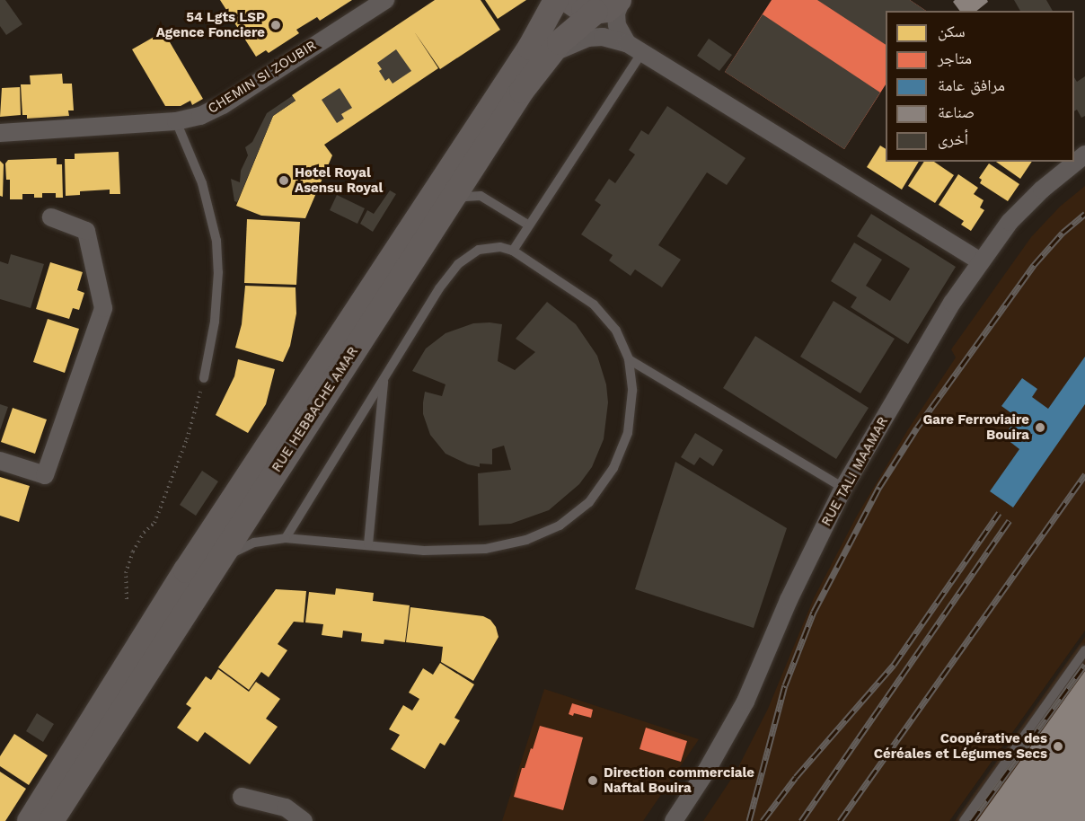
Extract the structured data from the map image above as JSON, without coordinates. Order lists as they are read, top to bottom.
{
  "streets": {
    "main road": ["RUE HEBBACHE AMAR"],
    "street": ["CHEMIN SI ZOUBIR", "RUE TALI MAAMAR"]
  },
  "places": [
    "54 Lgts LSP Agence Fonciere",
    "Hotel Royal Asensu Royal",
    "Gare Ferroviaire Bouira",
    "Coopérative des Céréales et Légumes Secs",
    "Direction commerciale Naftal Bouira"
  ],
  "legend": [
    "سكن",
    "متاجر",
    "مرافق عامة",
    "صناعة",
    "أخرى"
  ]
}
